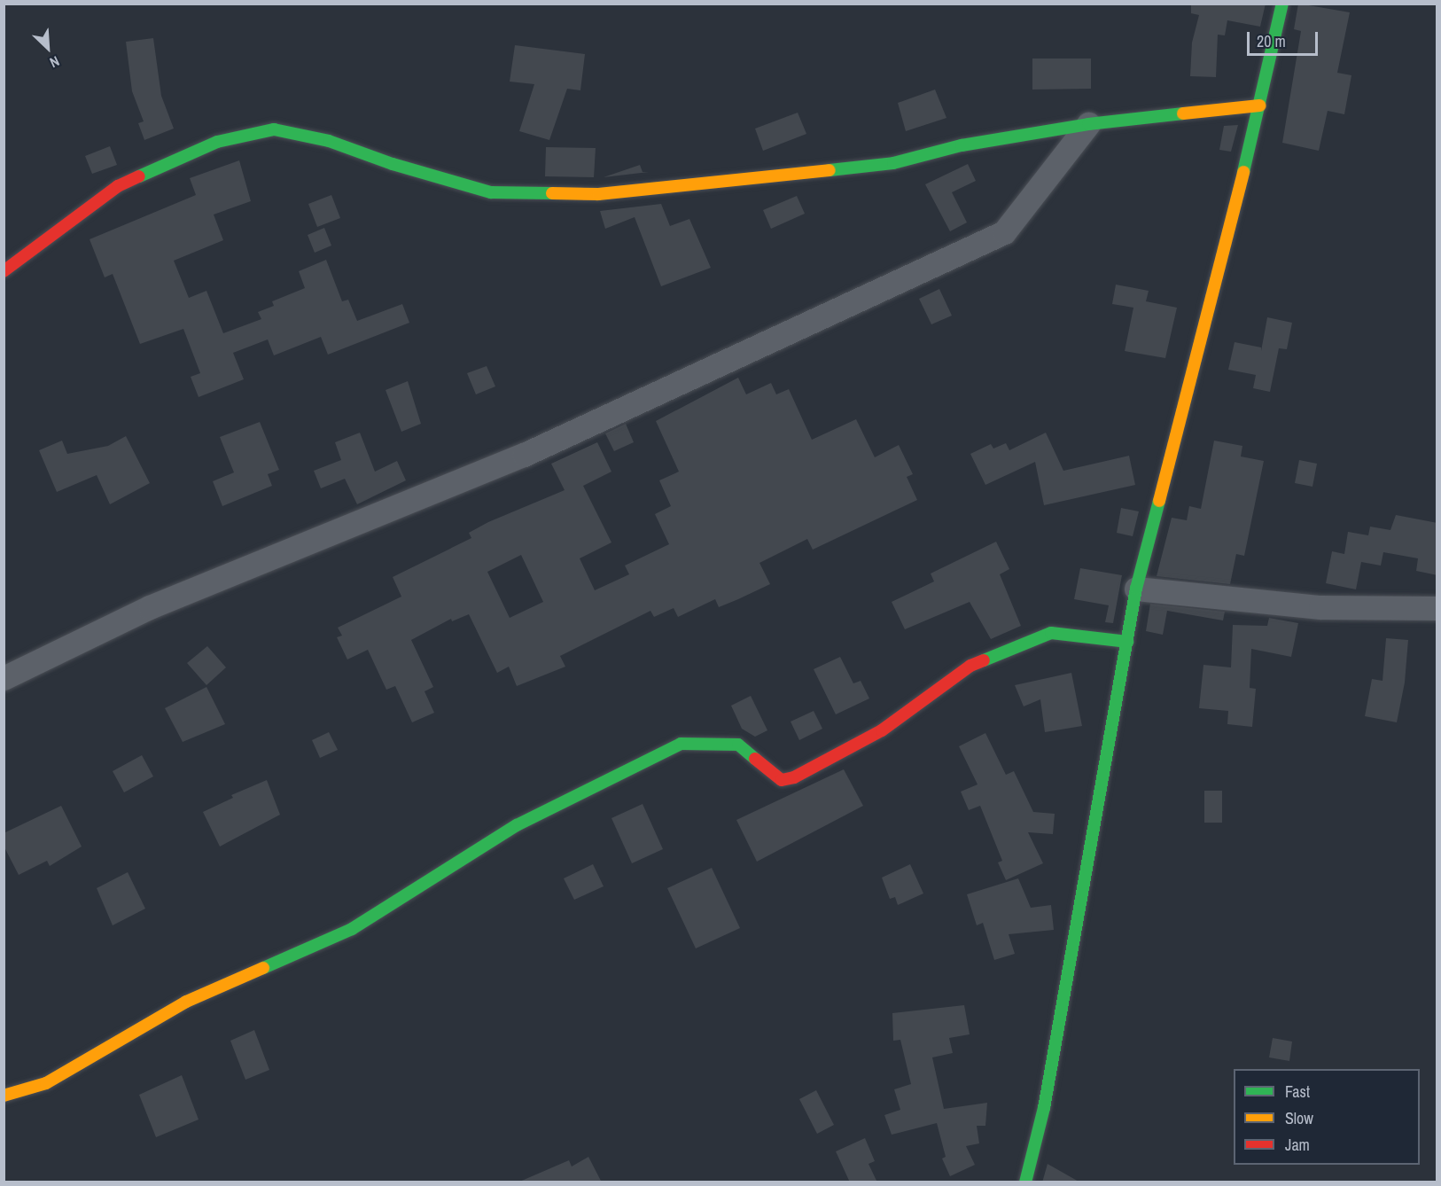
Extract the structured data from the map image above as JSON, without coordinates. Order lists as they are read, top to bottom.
{
  "legend": ["Fast", "Slow", "Jam"],
  "scale_bar": "20 m",
  "north": "bottom right"
}
